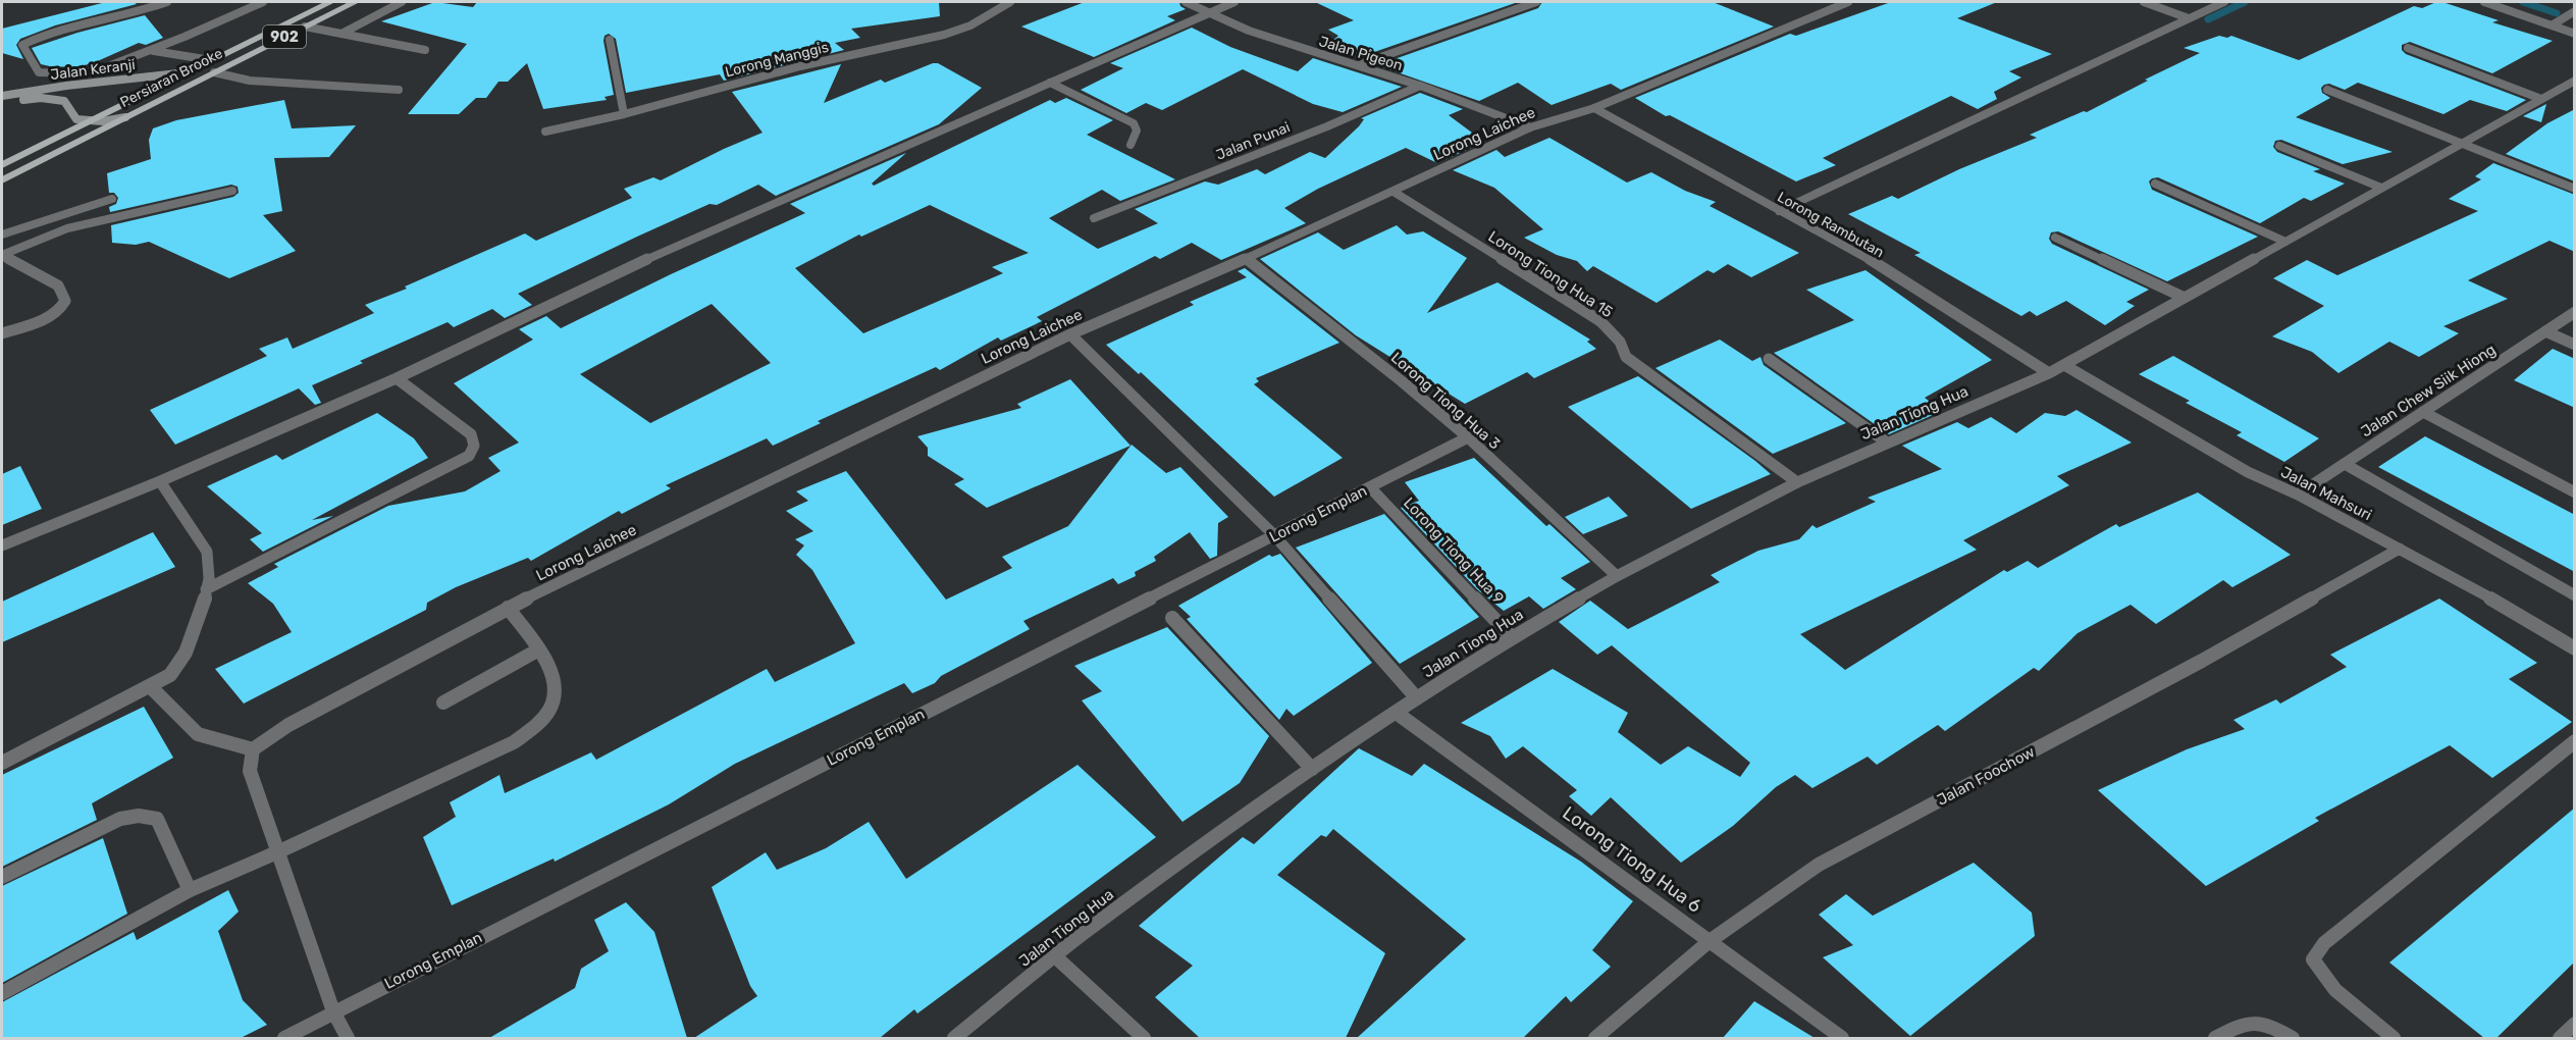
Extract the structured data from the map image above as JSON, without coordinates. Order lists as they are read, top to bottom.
{
  "streets": {
    "main road": ["902", "Persiaran Brooke"],
    "street": [
      "Jalan Pigeon",
      "Lorong Manggis",
      "Jalan Keranji",
      "Lorong Laichee",
      "Jalan Punai",
      "Lorong Rambutan",
      "Lorong Tiong Hua 15",
      "Jalan Chew Siik Hiong",
      "Lorong Tiong Hua 3",
      "Jalan Tiong Hua",
      "Jalan Mahsuri",
      "Lorong Emplan",
      "Lorong Tiong Hua 9",
      "Jalan Foochow",
      "Lorong Tiong Hua 6"
    ]
  },
  "crossings": [
    ["Jalan Pigeon", "Lorong Laichee"],
    ["Jalan Pigeon", "Jalan Punai"],
    ["Jalan Keranji", "Persiaran Brooke"],
    ["Lorong Laichee", "Lorong Rambutan"],
    ["Lorong Laichee", "Lorong Tiong Hua 15"],
    ["Lorong Laichee", "Lorong Tiong Hua 3"],
    ["Lorong Rambutan", "Jalan Tiong Hua"],
    ["Lorong Tiong Hua 15", "Jalan Tiong Hua"],
    ["Jalan Chew Siik Hiong", "Jalan Mahsuri"],
    ["Lorong Tiong Hua 3", "Jalan Tiong Hua"],
    ["Lorong Tiong Hua 3", "Lorong Emplan"],
    ["Jalan Tiong Hua", "Jalan Mahsuri"],
    ["Jalan Tiong Hua", "Lorong Tiong Hua 9"],
    ["Jalan Tiong Hua", "Lorong Tiong Hua 6"],
    ["Jalan Mahsuri", "Jalan Foochow"],
    ["Lorong Emplan", "Lorong Tiong Hua 9"],
    ["Jalan Foochow", "Lorong Tiong Hua 6"]
  ]
}
